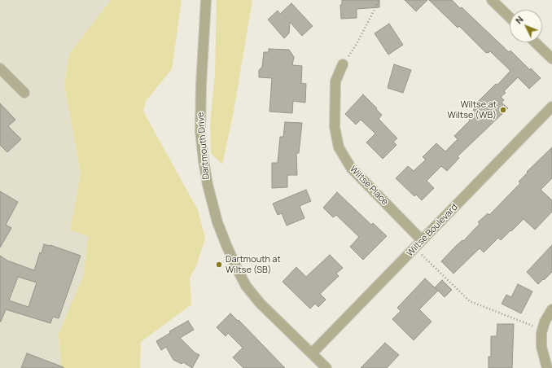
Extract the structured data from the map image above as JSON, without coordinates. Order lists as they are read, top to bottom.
{
  "streets": {
    "street": ["Dartmouth Drive", "Wiltse Place", "Wiltse Boulevard"]
  },
  "crossings": [
    ["Dartmouth Drive", "Wiltse Boulevard"],
    ["Wiltse Place", "Wiltse Boulevard"]
  ],
  "places": ["Wiltse at Wiltse (WB)", "Dartmouth at Wiltse (SB)"],
  "north": "top left"
}
